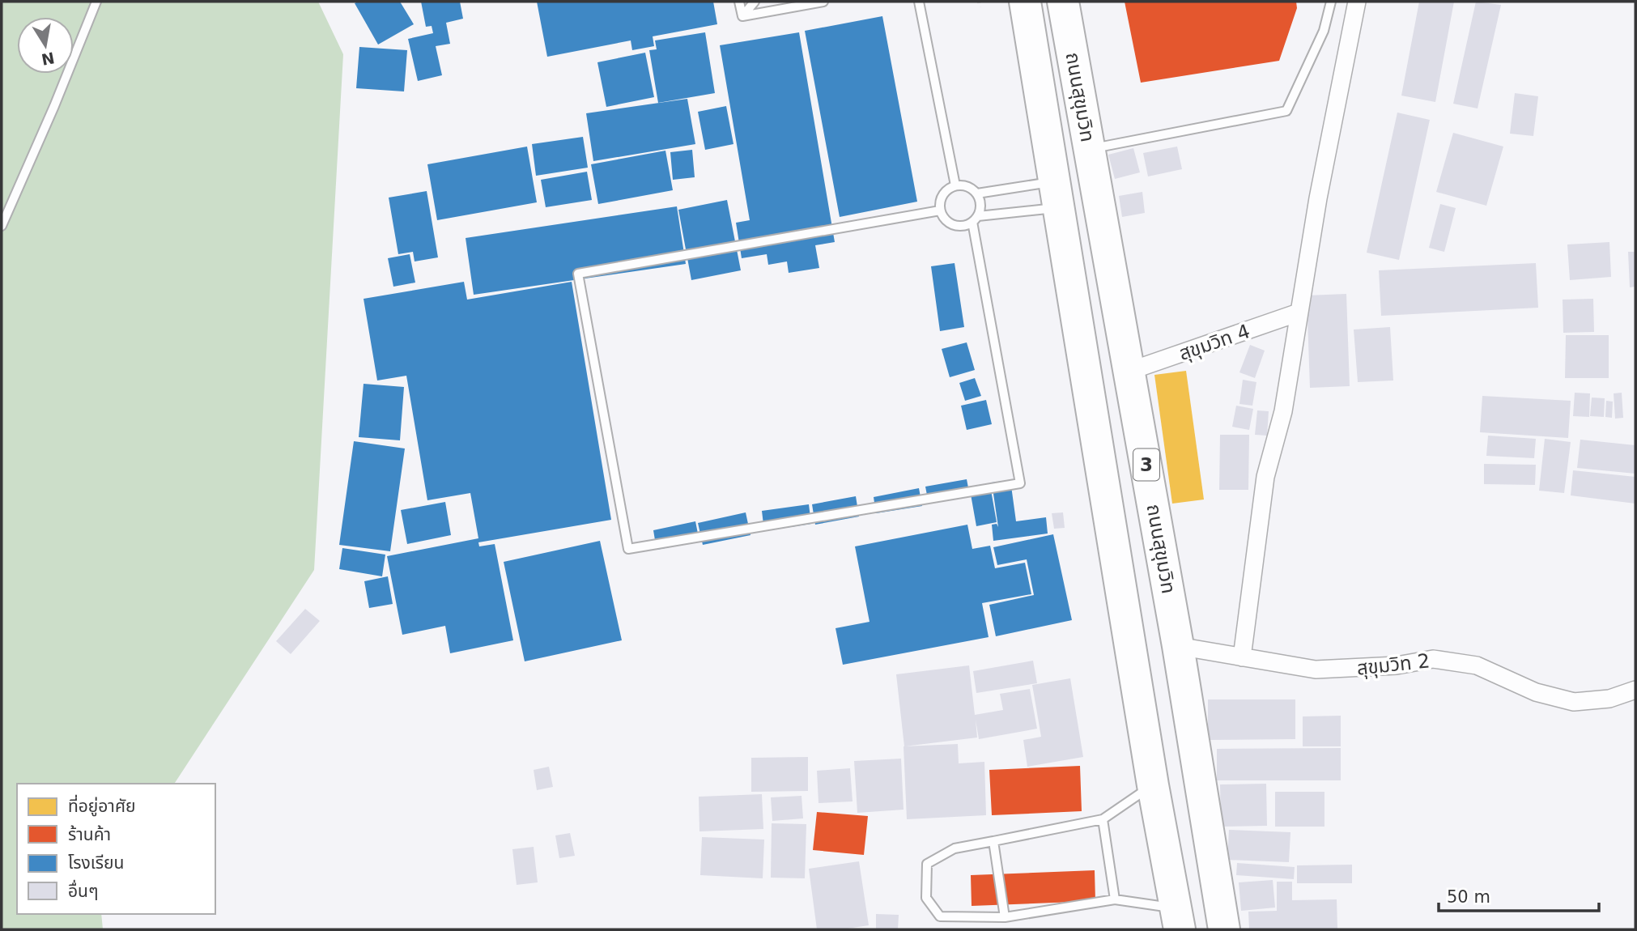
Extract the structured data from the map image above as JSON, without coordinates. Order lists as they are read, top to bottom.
{
  "streets": {
    "highway": ["ถนนสุขุมวิท", "3"],
    "street": ["สุขุมวิท 4", "สุขุมวิท 2"]
  },
  "crossings": [
    ["ถนนสุขุมวิท", "สุขุมวิท 4"],
    ["ถนนสุขุมวิท", "สุขุมวิท 2"]
  ],
  "legend": [
    "ที่อยู่อาศัย",
    "ร้านค้า",
    "โรงเรียน",
    "อื่นๆ"
  ],
  "scale_bar": "50 m",
  "north": "bottom"
}
